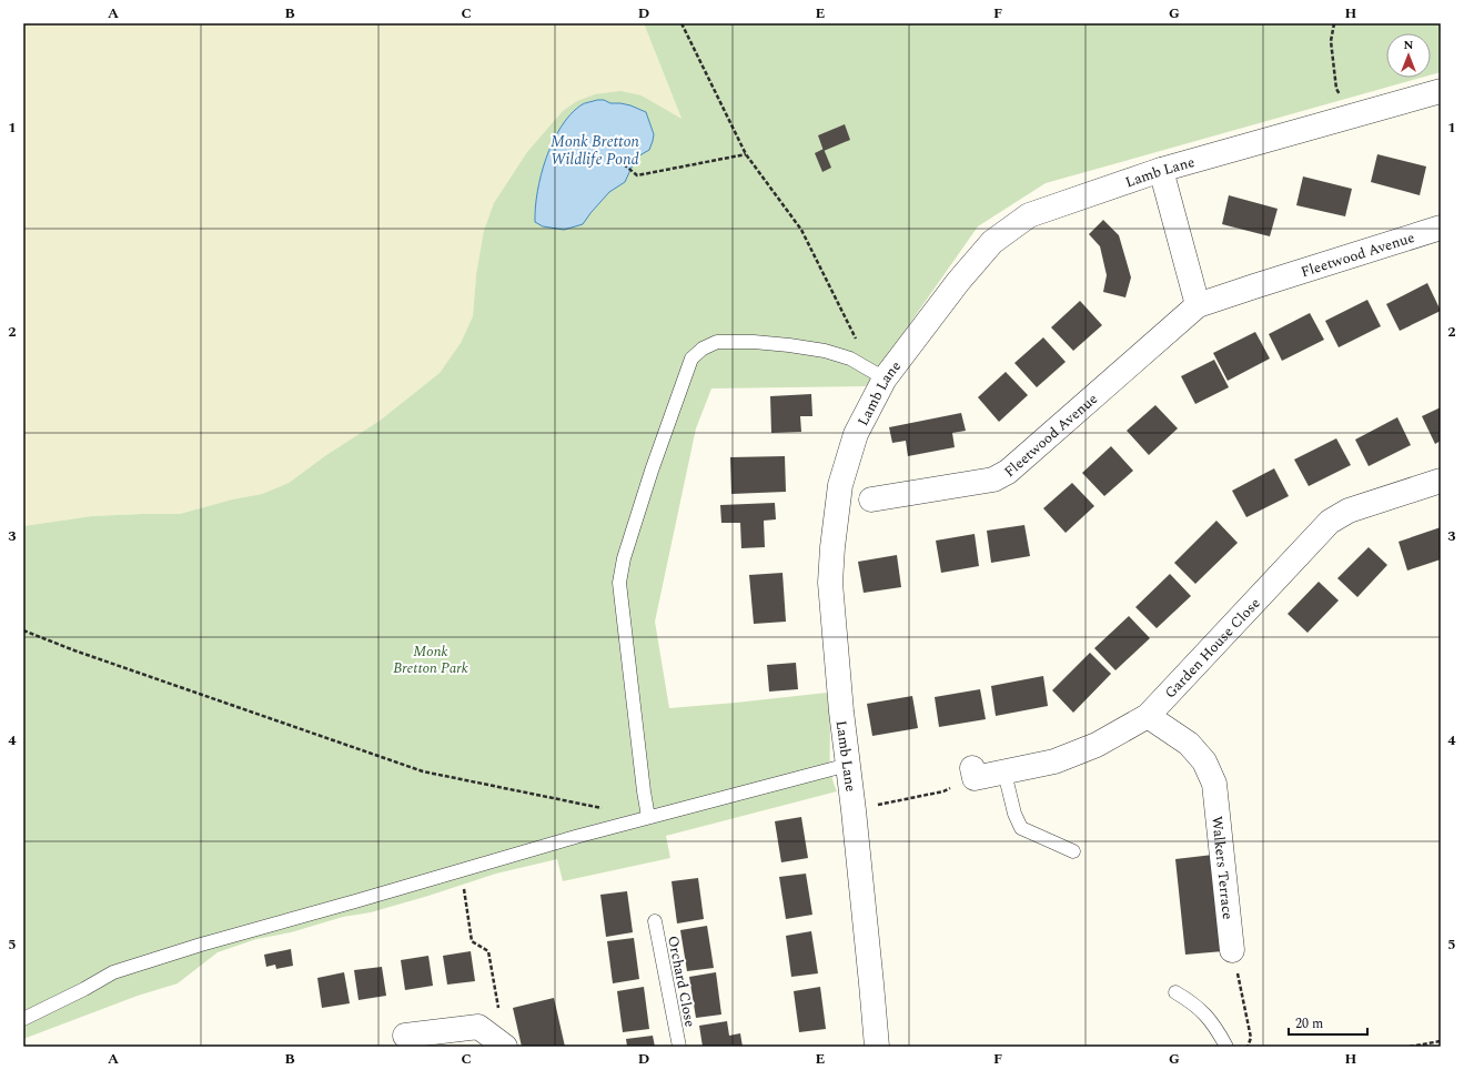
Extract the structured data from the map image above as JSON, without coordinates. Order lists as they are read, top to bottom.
{
  "streets": {
    "street": [
      "Lamb Lane",
      "Fleetwood Avenue",
      "Garden House Close",
      "Walkers Terrace"
    ],
    "lane": ["Orchard Close"]
  },
  "crossings": [
    ["Garden House Close", "Walkers Terrace"]
  ],
  "water": ["Monk Bretton Wildlife Pond"],
  "parks": ["Monk Bretton Park"],
  "scale_bar": "20 m",
  "north": "top",
  "grid": {
    "columns": [
      "A",
      "B",
      "C",
      "D",
      "E",
      "F",
      "G",
      "H"
    ],
    "rows": [
      "1",
      "2",
      "3",
      "4",
      "5"
    ]
  }
}
